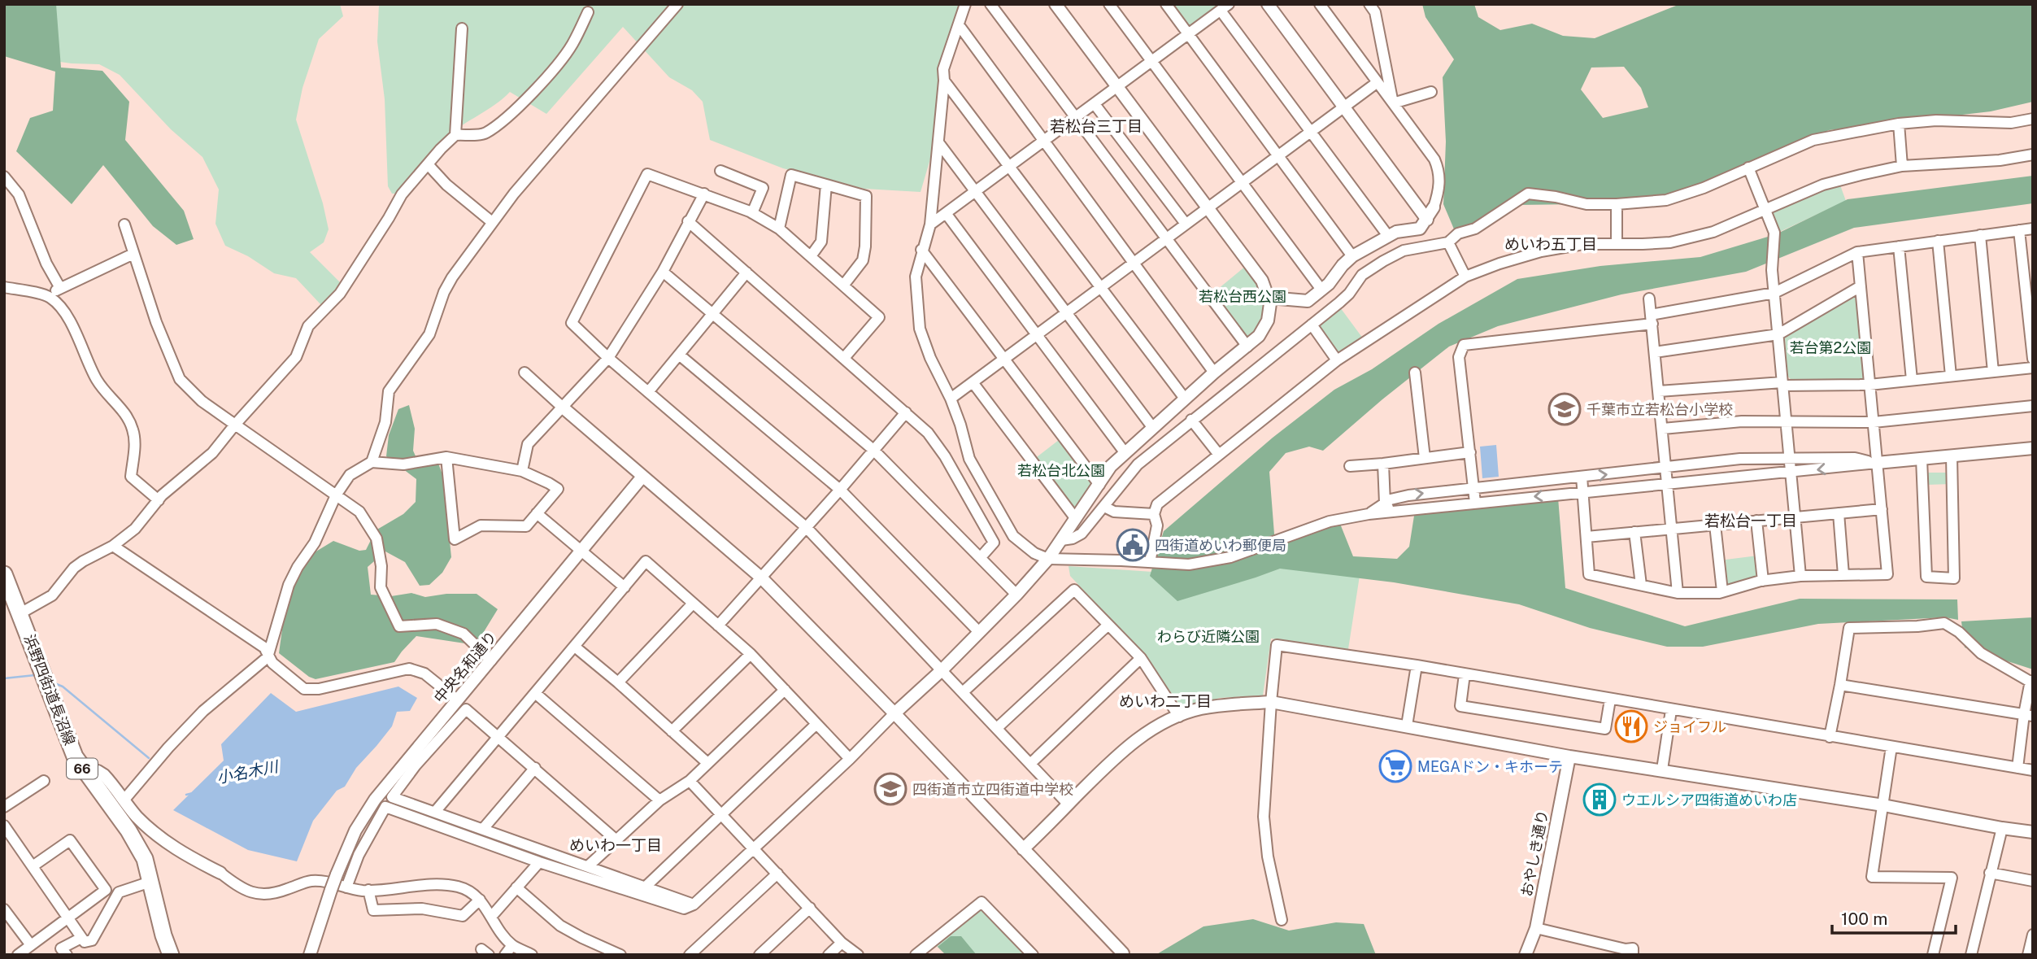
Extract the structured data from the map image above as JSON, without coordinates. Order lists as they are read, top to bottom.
{
  "streets": {
    "main road": ["浜野四街道長沼線", "66"],
    "street": ["中央名和通り", "おやしき通り"]
  },
  "districts": [
    "若松台三丁目",
    "めいわ五丁目",
    "若松台一丁目",
    "めいわ二丁目",
    "めいわ一丁目"
  ],
  "water": ["小名木川"],
  "parks": [
    "若松台西公園",
    "若台第2公園",
    "若松台北公園",
    "わらび近隣公園"
  ],
  "places": {
    "school or university": ["千葉市立若松台小学校", "四街道市立四街道中学校"],
    "public building": ["四街道めいわ郵便局"],
    "restaurant": ["ジョイフル"],
    "supermarket": ["MEGAドン・キホーテ"],
    "building": ["ウエルシア四街道めいわ店"]
  },
  "scale_bar": "100 m"
}
